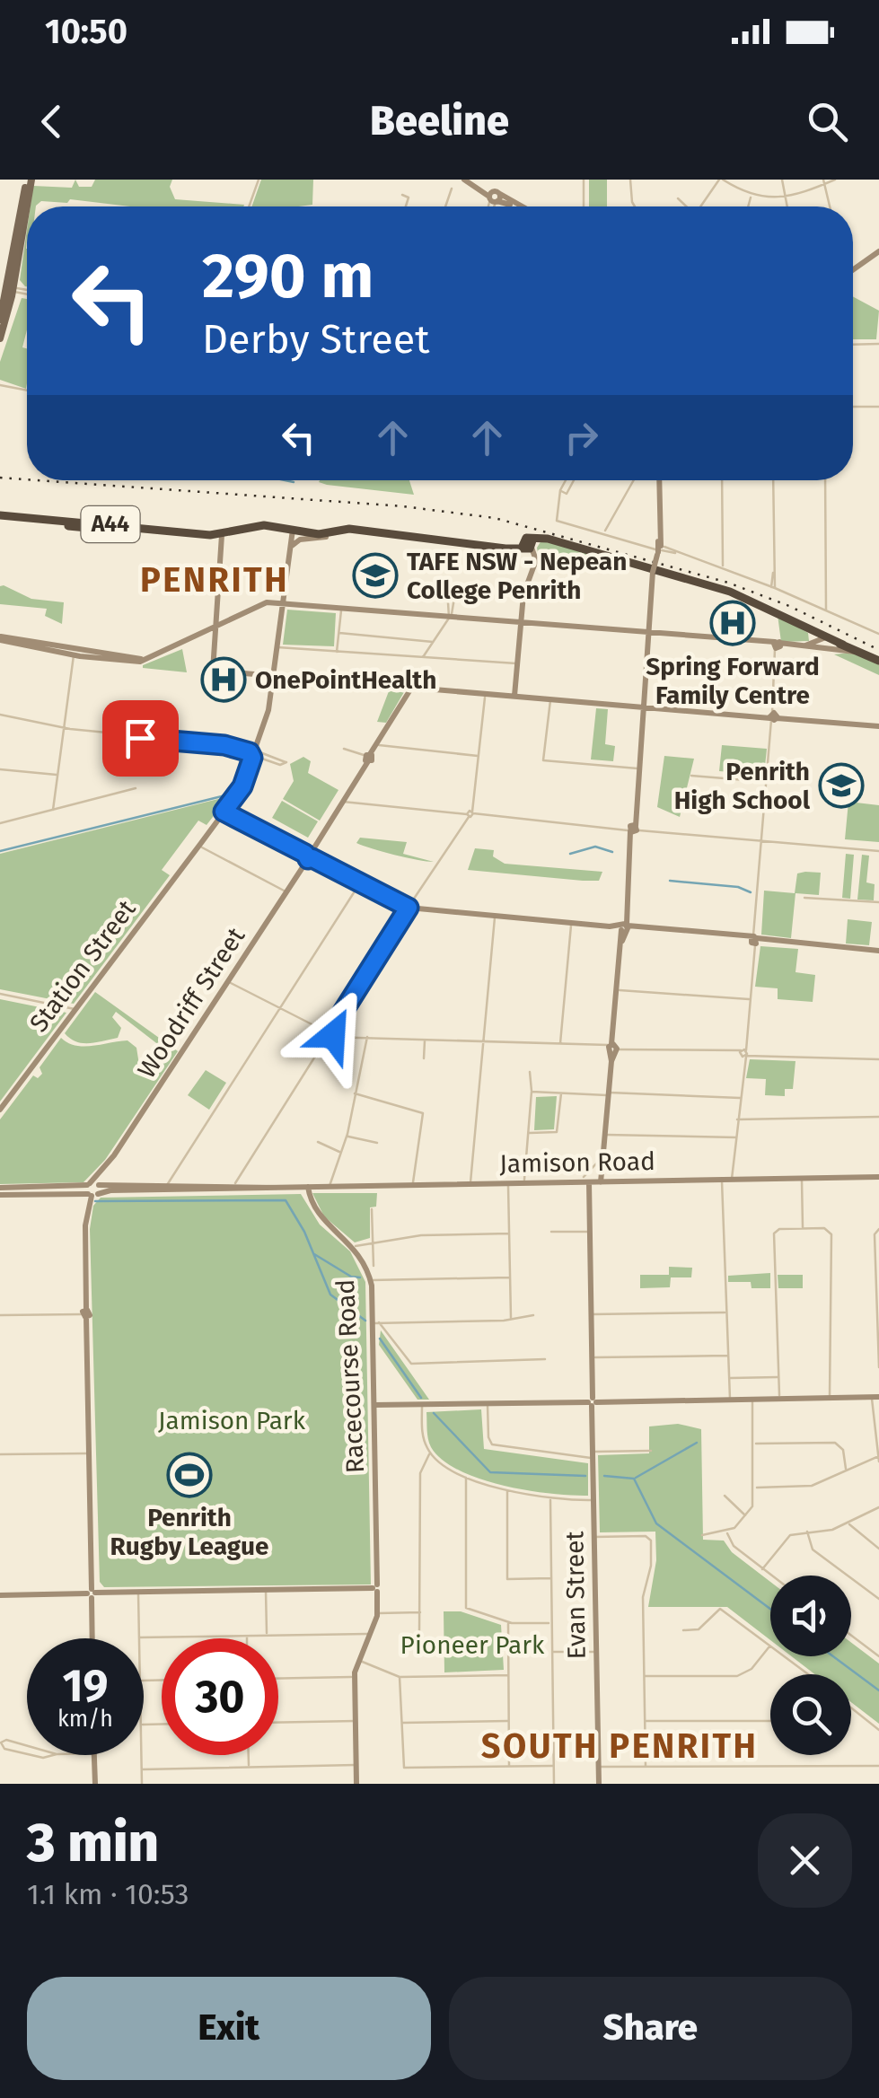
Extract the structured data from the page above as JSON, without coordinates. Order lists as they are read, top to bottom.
{
  "streets": {
    "highway": ["A44"],
    "street": [
      "Station Street",
      "Woodriff Street",
      "Jamison Road",
      "Racecourse Road",
      "Evan Street"
    ]
  },
  "crossings": [
    ["A44", "Station Street"],
    ["Woodriff Street", "Jamison Road"],
    ["Jamison Road", "Racecourse Road"],
    ["Jamison Road", "Evan Street"]
  ],
  "districts": ["PENRITH", "SOUTH PENRITH"],
  "parks": ["Jamison Park", "Pioneer Park"],
  "places": {
    "school or university": ["TAFE NSW - Nepean College Penrith", "Penrith High School"],
    "hospital": ["Spring Forward Family Centre", "OnePointHealth"],
    "sports": ["Penrith Rugby League"]
  },
  "page": {
    "status": "10:50",
    "header": "Beeline",
    "turn": ["290 m", "Derby Street"],
    "speed": "19 km/h",
    "limit": "30",
    "heading": ["3 min", "1.1 km · 10:53"],
    "buttons": ["Exit", "Share"]
  }
}
